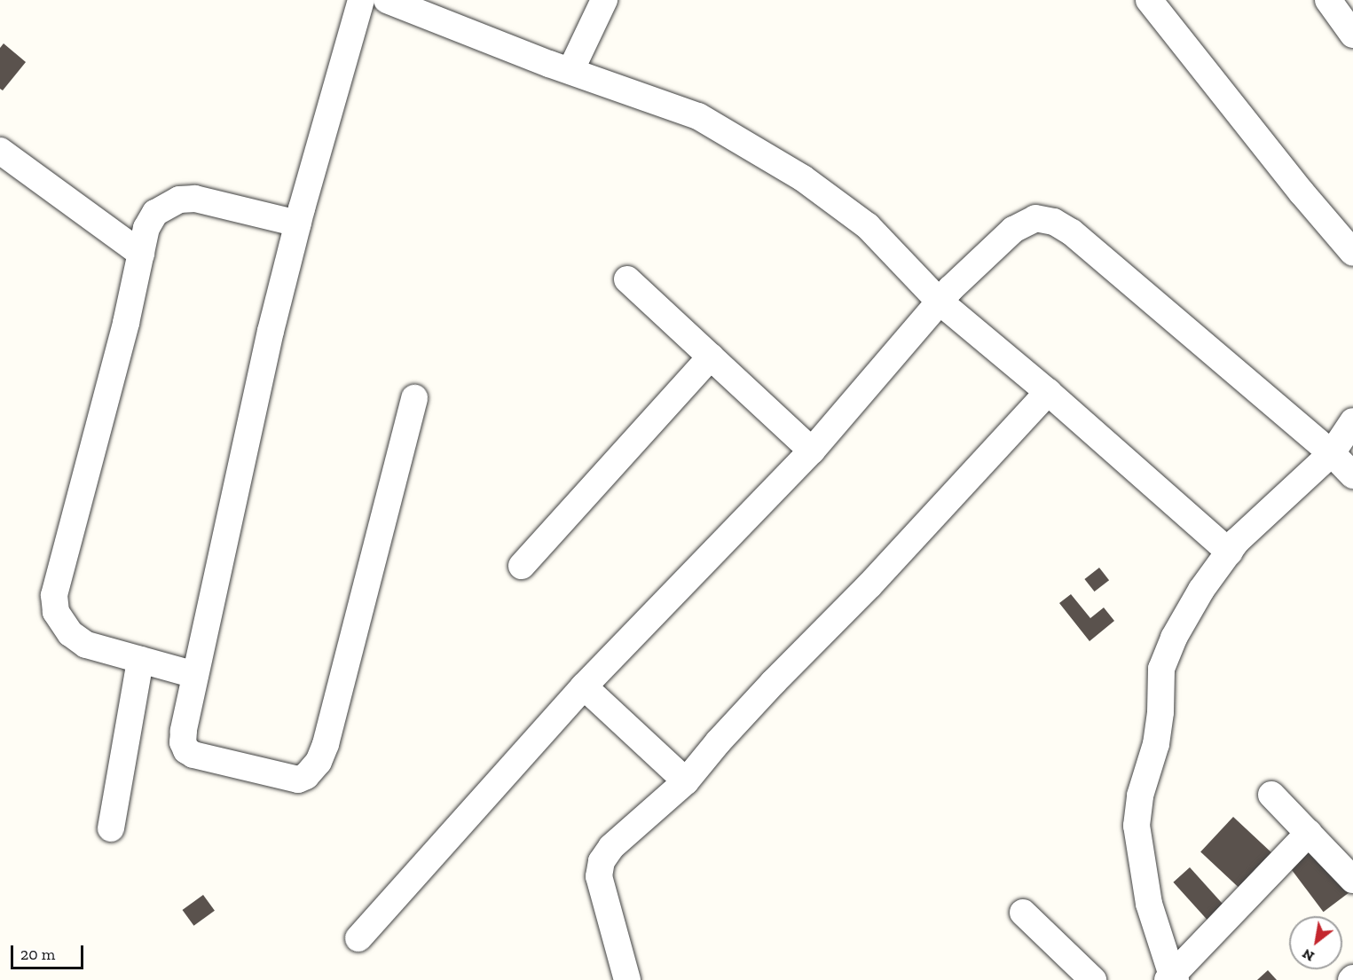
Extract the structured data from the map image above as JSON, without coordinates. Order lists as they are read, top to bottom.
{
  "scale_bar": "20 m",
  "north": "bottom left"
}
